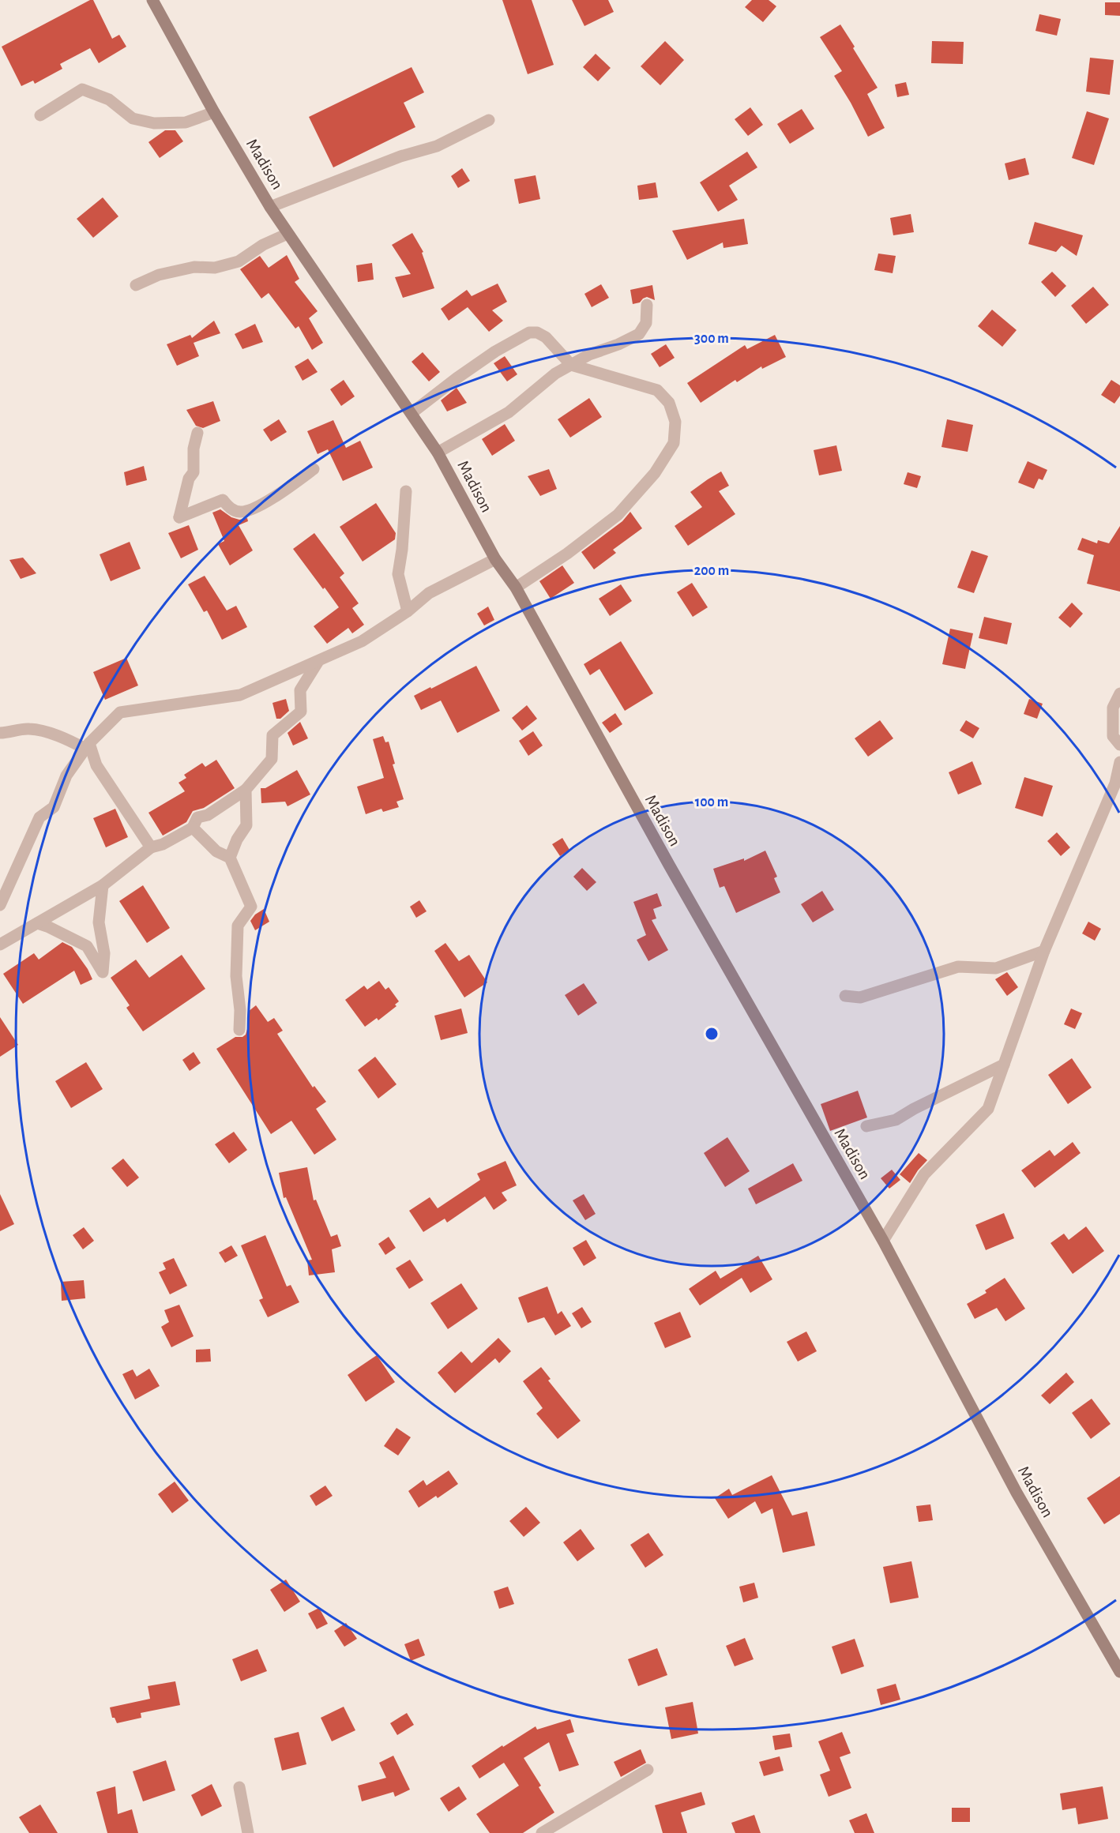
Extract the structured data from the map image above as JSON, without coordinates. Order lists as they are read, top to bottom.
{
  "streets": {
    "street": ["Madison"]
  },
  "rings": ["300 m", "200 m", "100 m"]
}
